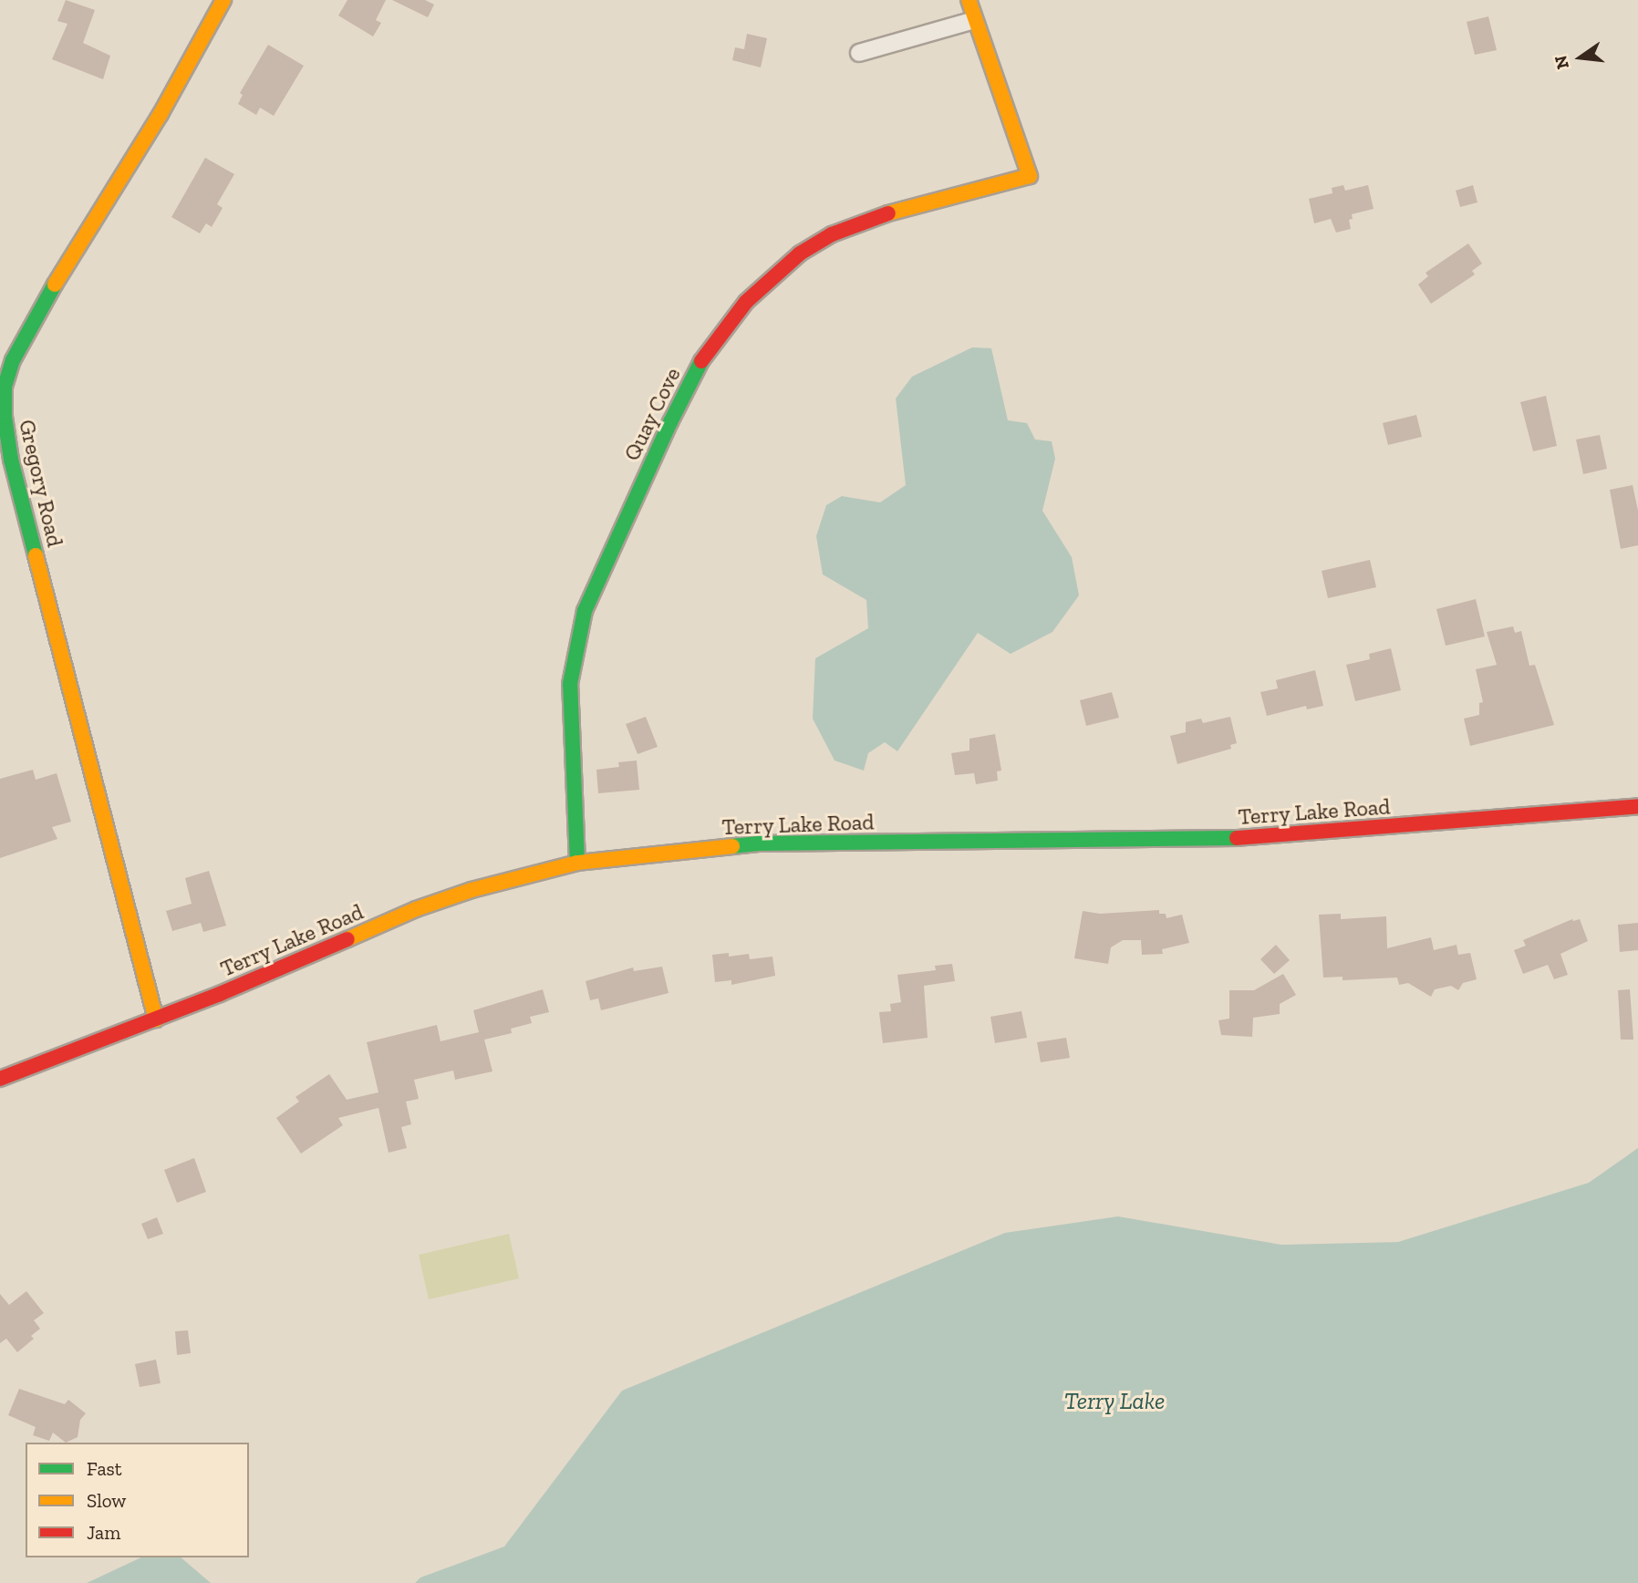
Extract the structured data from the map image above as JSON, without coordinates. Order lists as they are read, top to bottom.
{
  "streets": {
    "street": ["Quay Cove", "Gregory Road", "Terry Lake Road"]
  },
  "crossings": [
    ["Quay Cove", "Terry Lake Road"],
    ["Gregory Road", "Terry Lake Road"]
  ],
  "water": ["Terry Lake"],
  "legend": ["Fast", "Slow", "Jam"],
  "north": "left"
}
